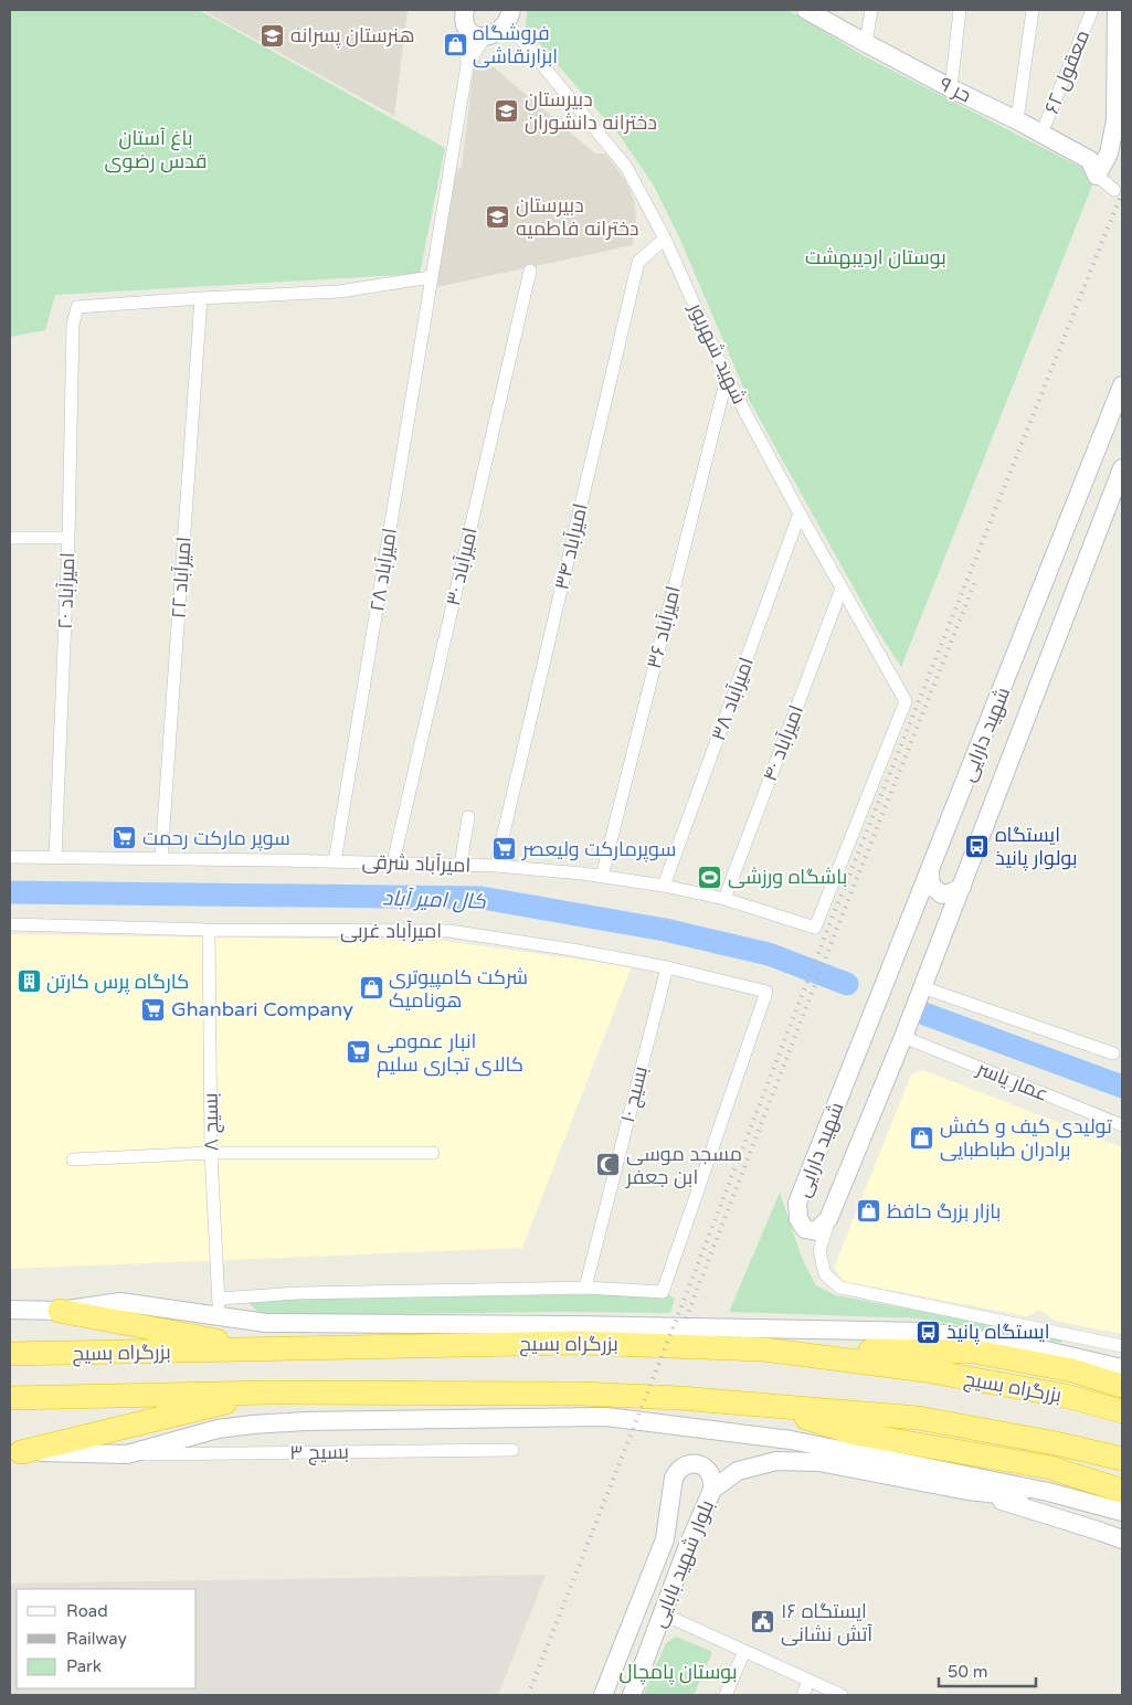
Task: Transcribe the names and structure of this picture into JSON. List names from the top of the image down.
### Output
{
  "streets": {
    "highway": ["بزرگراه بسیج"],
    "street": [
      "معقول ۶۲",
      "حر ۹",
      "شهید شهریور",
      "امیرآباد ۳۴",
      "امیرآباد ۳۰",
      "امیرآباد ۲۸",
      "امیرآباد ۲۲",
      "امیرآباد ۲۰",
      "امیرآباد ۳۶",
      "امیرآباد ۳۸",
      "شهید دارایی",
      "امیرآباد ۴۰",
      "امیرآباد شرقی",
      "امیرآباد غربی",
      "عمار یاسر",
      "بسیج ۱۰",
      "بسیج ۸",
      "بسیج ۳",
      "بلوار شهید بابایی"
    ]
  },
  "crossings": [
    ["معقول ۶۲", "حر ۹"],
    ["شهید شهریور", "امیرآباد ۳۴"],
    ["شهید شهریور", "امیرآباد ۳۶"],
    ["شهید شهریور", "امیرآباد ۳۸"],
    ["شهید شهریور", "امیرآباد ۴۰"],
    ["شهید شهریور", "امیرآباد شرقی"],
    ["امیرآباد ۳۴", "امیرآباد شرقی"],
    ["امیرآباد ۳۰", "امیرآباد شرقی"],
    ["امیرآباد ۲۸", "امیرآباد شرقی"],
    ["امیرآباد ۲۲", "امیرآباد ۲۰"],
    ["امیرآباد ۲۲", "امیرآباد شرقی"],
    ["امیرآباد ۲۰", "امیرآباد شرقی"],
    ["امیرآباد ۳۶", "امیرآباد شرقی"],
    ["امیرآباد ۳۸", "امیرآباد شرقی"],
    ["شهید دارایی", "عمار یاسر"],
    ["امیرآباد ۴۰", "امیرآباد شرقی"],
    ["امیرآباد غربی", "بسیج ۱۰"],
    ["امیرآباد غربی", "بسیج ۸"]
  ],
  "water": ["کال امیر آباد"],
  "parks": ["باغ آستان قدس رضوی", "بوستان اردیبهشت", "بوستان پامچال"],
  "places": {
    "school or university": ["هنرستان پسرانه", "دبیرستان دخترانه دانشوران", "دبیرستان دخترانه فاطمیه"],
    "shop": [
      "فروشگاه ابزارنقاشی",
      "شرکت کامپیوتری هونامیک",
      "تولیدی کیف و کفش برادران طباطبایی",
      "بازار بزرگ حافظ"
    ],
    "supermarket": [
      "سوپر مارکت رحمت",
      "سوپرمارکت ولیعصر",
      "Ghanbari Company",
      "انبار عمومی کالای تجاری سلیم"
    ],
    "bus stop": ["ایستگاه بولوار پانیذ", "ایستگاه پانیذ"],
    "sports": ["باشگاه ورزشی"],
    "building": ["کارگاه پرس کارتن"],
    "mosque": ["مسجد موسی ابن جعفر"],
    "public building": ["ایستگاه ۱۶ آتش نشانی"]
  },
  "legend": ["Road", "Railway", "Park"],
  "scale_bar": "50 m"
}
